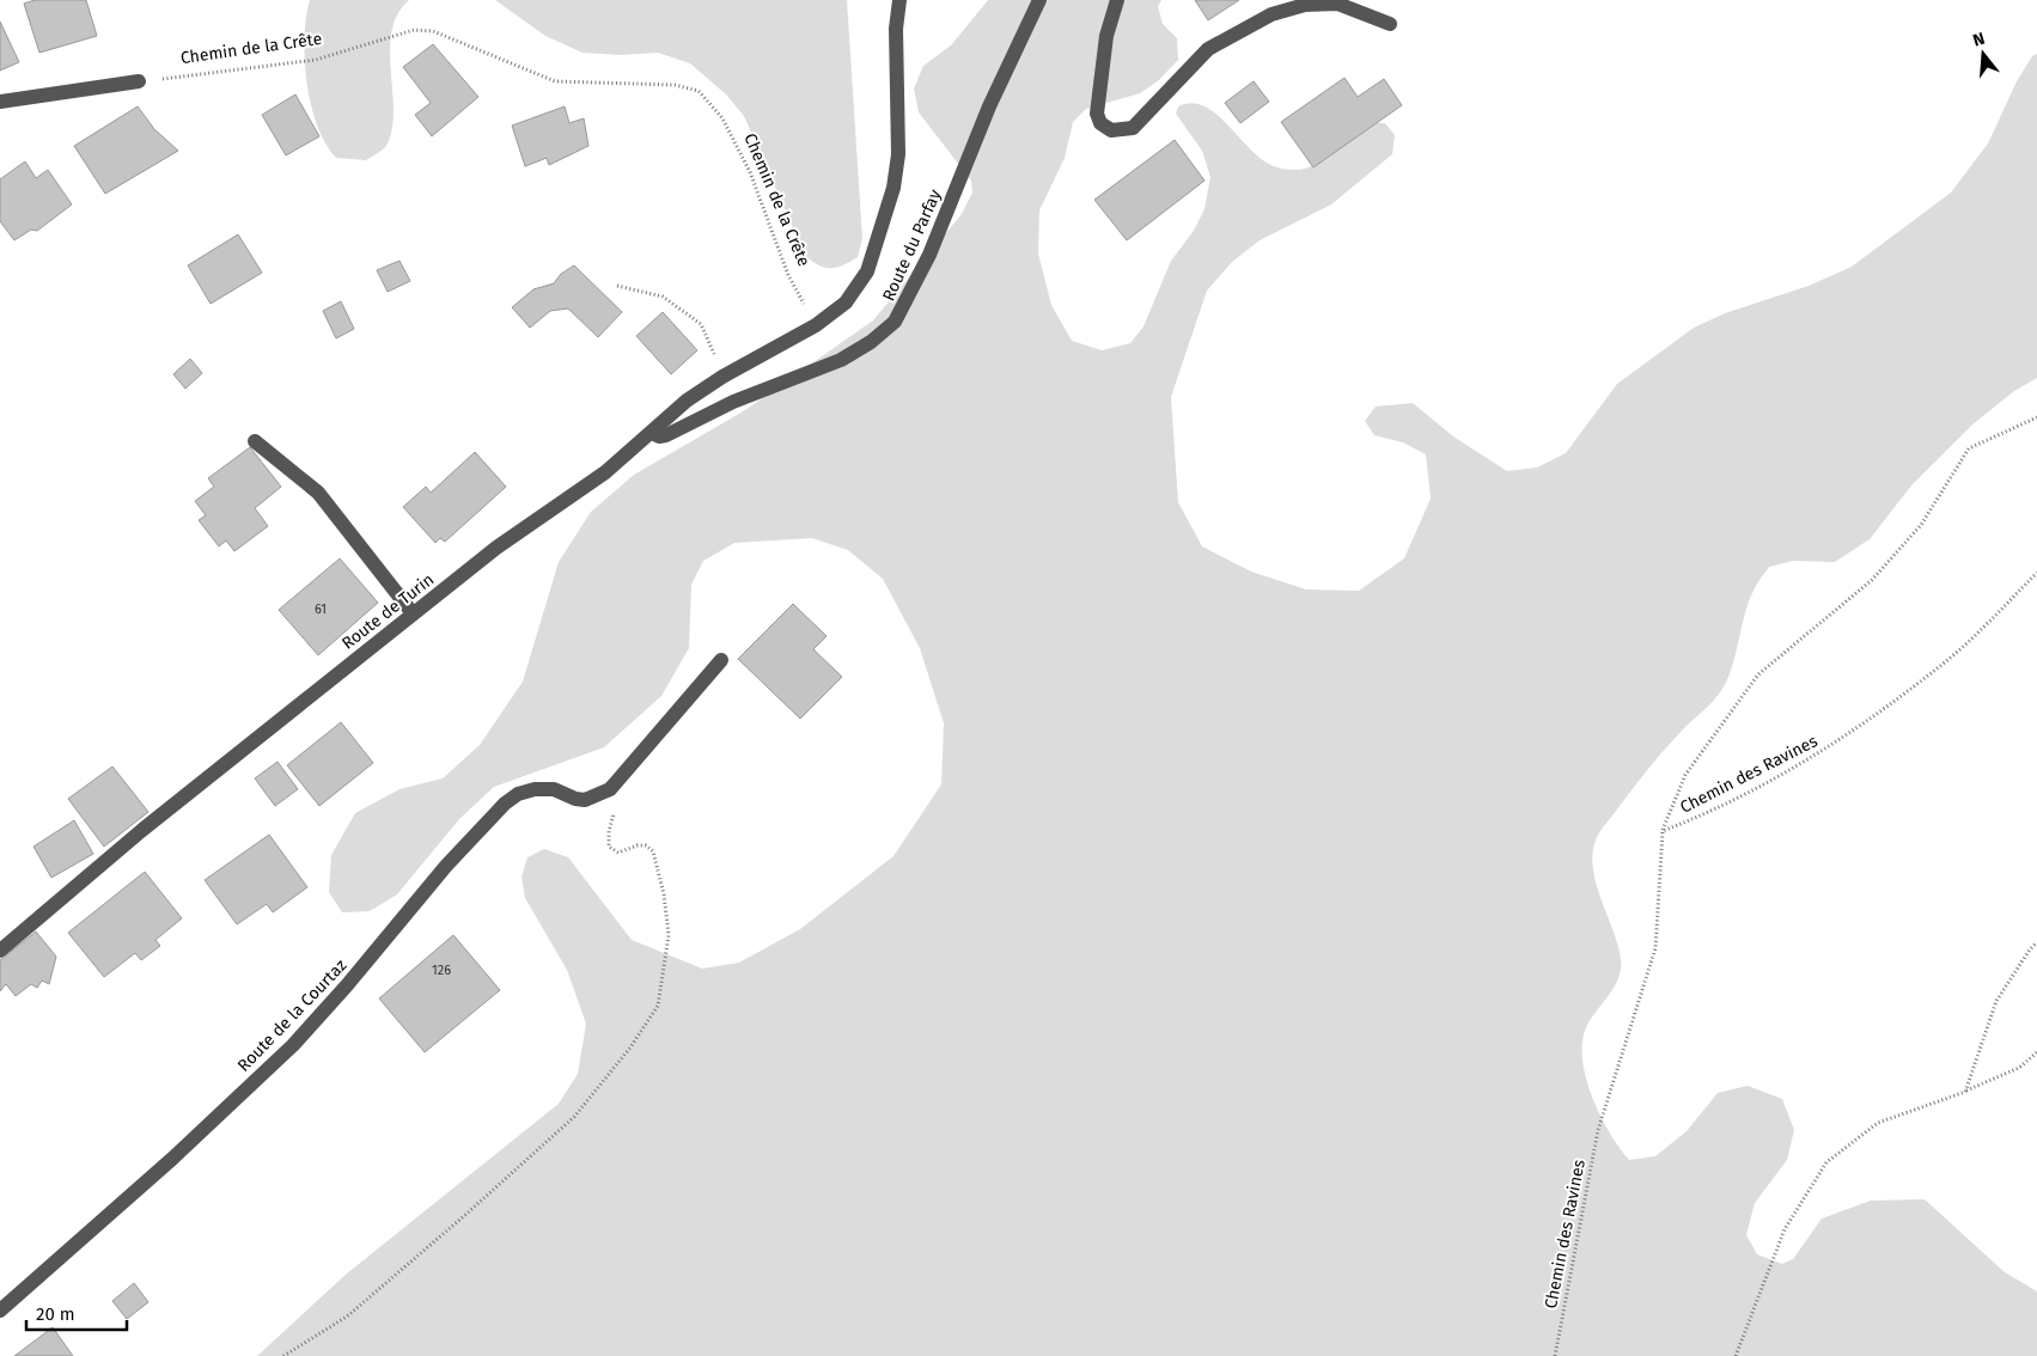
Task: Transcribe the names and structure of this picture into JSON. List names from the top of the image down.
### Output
{
  "streets": {
    "street": ["Route du Parfay", "Route de Turin", "Route de la Courtaz"],
    "path": ["Chemin de la Crête", "Chemin des Ravines"]
  },
  "crossings": [
    ["Chemin de la Crête", "Route de Turin"],
    ["Route du Parfay", "Route de Turin"]
  ],
  "house_numbers": ["61", "126"],
  "scale_bar": "20 m",
  "north": "top"
}
